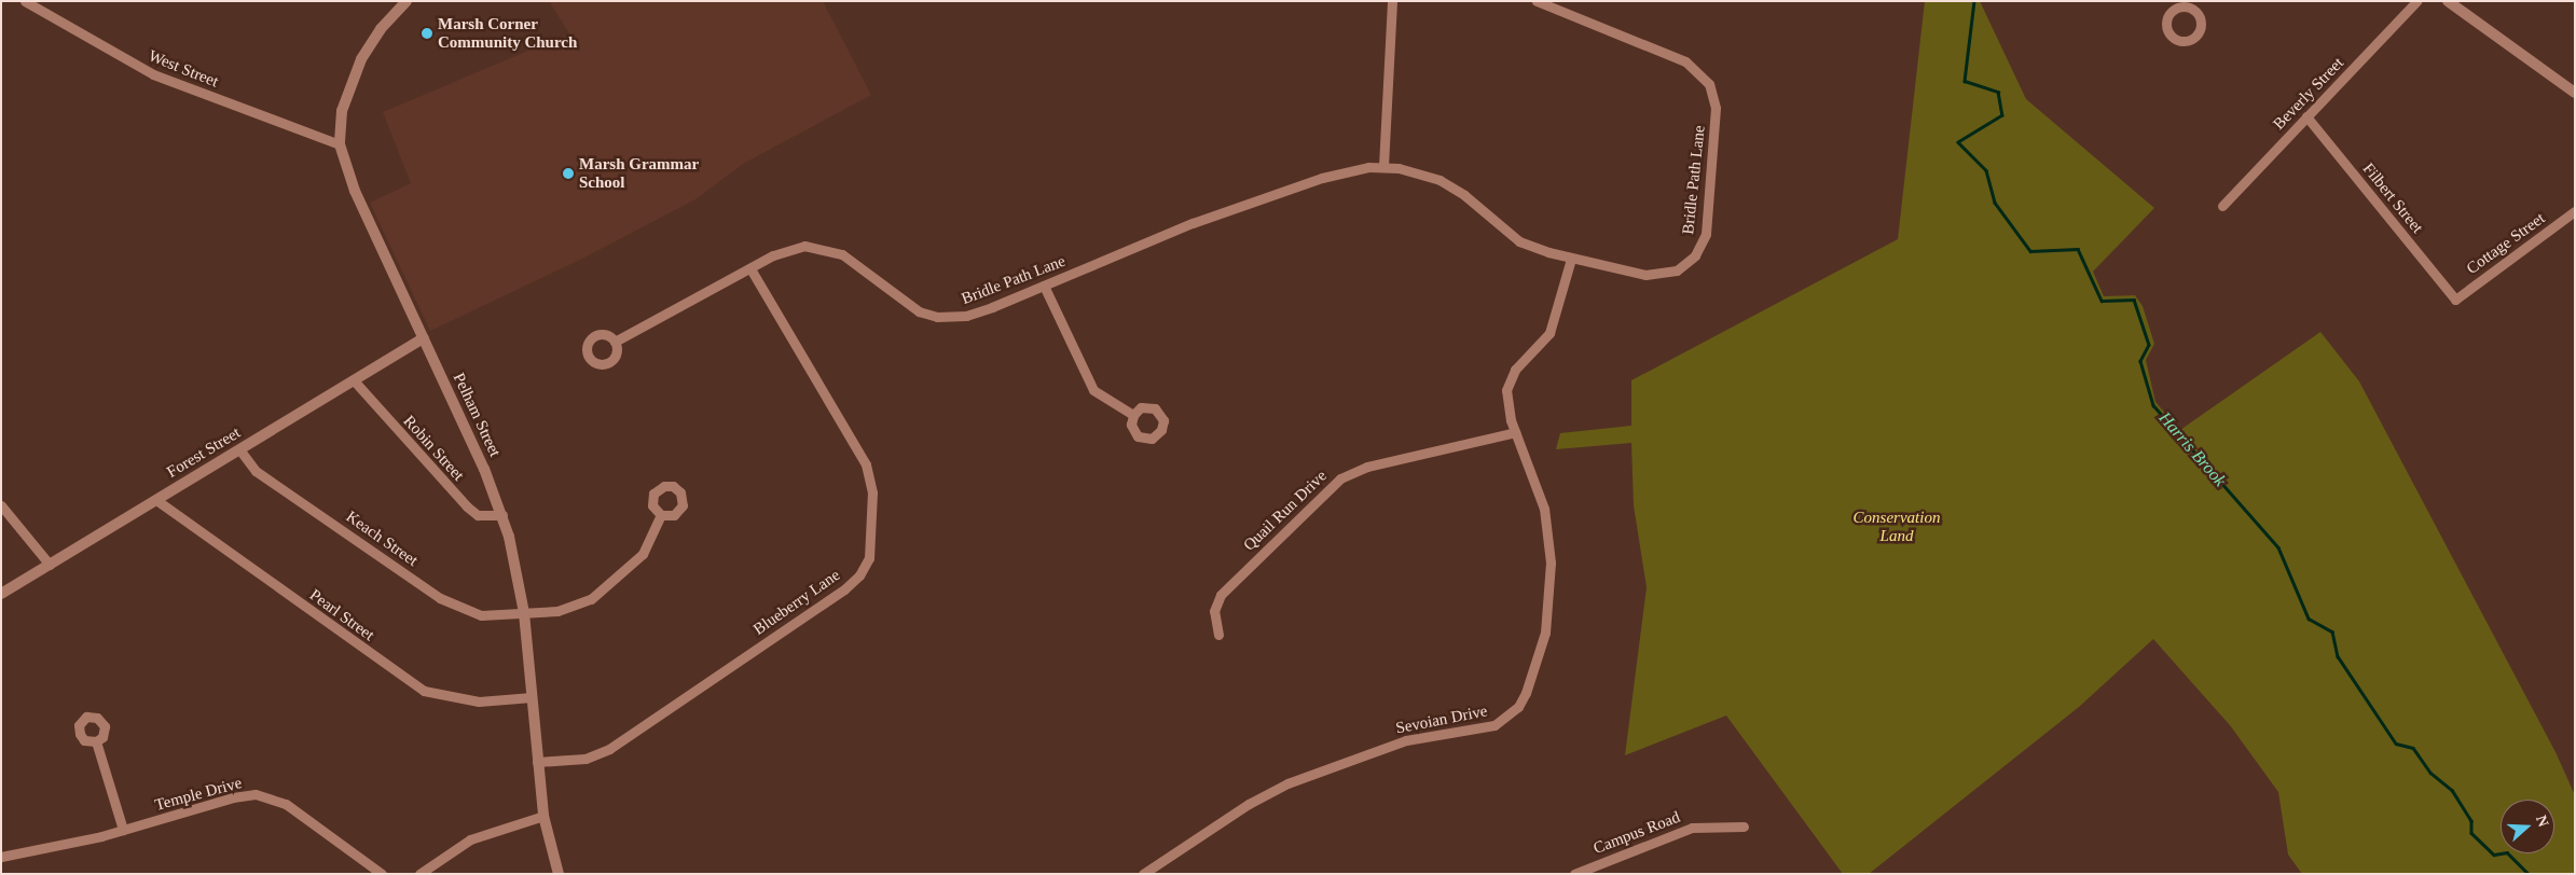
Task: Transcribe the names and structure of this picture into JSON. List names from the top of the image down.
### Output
{
  "streets": {
    "street": [
      "West Street",
      "Beverly Street",
      "Bridle Path Lane",
      "Filbert Street",
      "Cottage Street",
      "Pelham Street",
      "Robin Street",
      "Forest Street",
      "Quail Run Drive",
      "Keach Street",
      "Blueberry Lane",
      "Pearl Street",
      "Sevoian Drive",
      "Temple Drive",
      "Campus Road"
    ]
  },
  "crossings": [
    ["West Street", "Pelham Street"],
    ["Beverly Street", "Filbert Street"],
    ["Bridle Path Lane", "Blueberry Lane"],
    ["Bridle Path Lane", "Sevoian Drive"],
    ["Filbert Street", "Cottage Street"],
    ["Pelham Street", "Robin Street"],
    ["Pelham Street", "Forest Street"],
    ["Pelham Street", "Keach Street"],
    ["Pelham Street", "Blueberry Lane"],
    ["Pelham Street", "Pearl Street"],
    ["Robin Street", "Forest Street"],
    ["Forest Street", "Keach Street"],
    ["Forest Street", "Pearl Street"],
    ["Quail Run Drive", "Sevoian Drive"]
  ],
  "water": ["Harris Brook"],
  "parks": ["Conservation Land"],
  "places": ["Marsh Corner Community Church", "Marsh Grammar School"],
  "north": "right"
}
